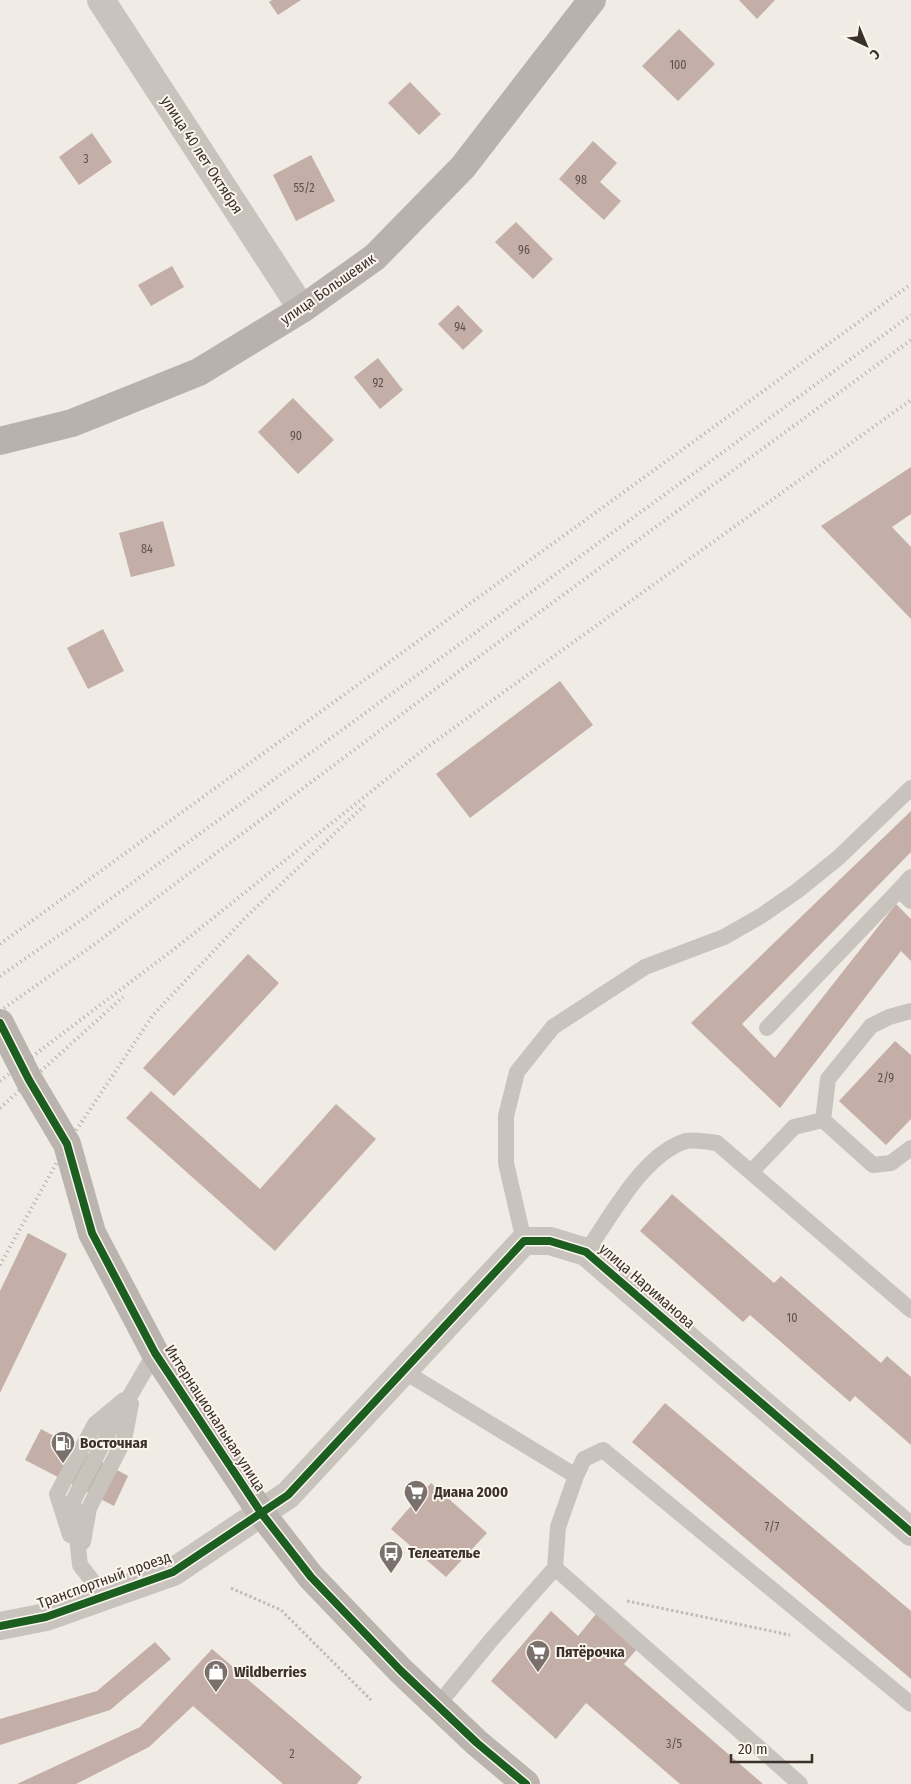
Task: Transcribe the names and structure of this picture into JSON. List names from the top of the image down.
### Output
{
  "streets": {
    "main road": ["улица Большевик"],
    "street": [
      "улица 40 лет Октября",
      "улица Нариманова",
      "Интернациональная улица",
      "Транспортный проезд"
    ]
  },
  "crossings": [
    ["улица 40 лет Октября", "улица Большевик"],
    ["Интернациональная улица", "Транспортный проезд"]
  ],
  "places": {
    "fuel station": ["Восточная"],
    "supermarket": ["Диана 2000", "Пятёрочка"],
    "bus stop": ["Телеателье"],
    "shop": ["Wildberries"]
  },
  "house_numbers": [
    "100",
    "3",
    "98",
    "55/2",
    "96",
    "94",
    "92",
    "90",
    "84",
    "2/9",
    "10",
    "7/7",
    "3/5",
    "2"
  ],
  "scale_bar": "20 m",
  "north": "bottom right"
}
